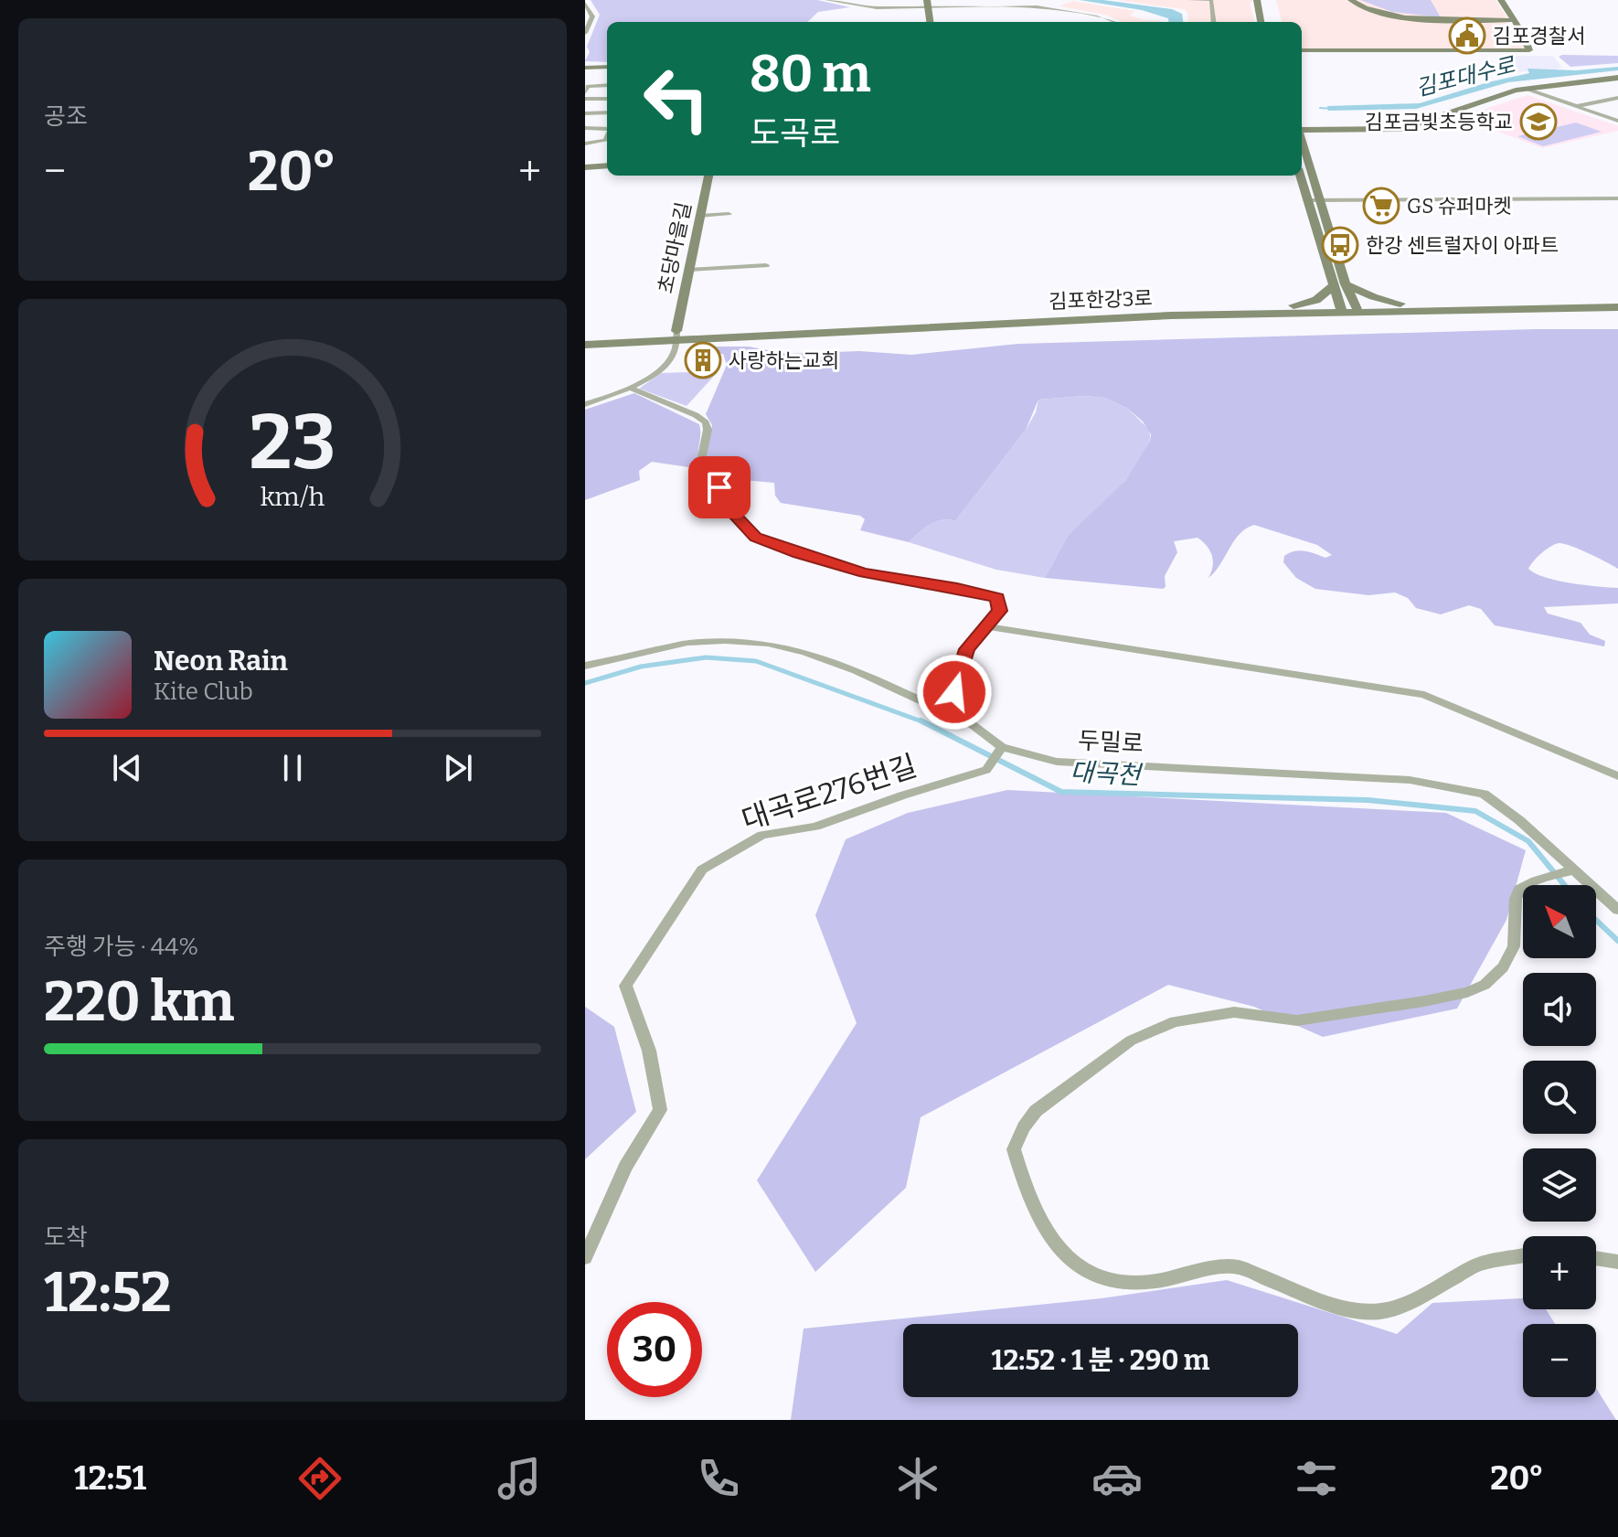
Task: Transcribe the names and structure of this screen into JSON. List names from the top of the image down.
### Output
{
  "streets": {
    "street": [
      "초당마을길",
      "김포한강3로",
      "두밀로",
      "대곡로276번길"
    ]
  },
  "crossings": [
    ["초당마을길", "김포한강3로"],
    ["두밀로", "대곡로276번길"]
  ],
  "water": ["김포대수로", "대곡천"],
  "places": {
    "public building": ["김포경찰서"],
    "school or university": ["김포금빛초등학교"],
    "supermarket": ["GS 슈퍼마켓"],
    "bus stop": ["한강 센트럴자이 아파트"],
    "building": ["사랑하는교회"]
  },
  "north": "top left",
  "page": {
    "tile": [
      "공조",
      ["주행 가능 · 44%", "220 km"],
      ["도착", "12:52"]
    ],
    "turn": ["80 m", "도곡로"],
    "heat": ["−", "20°", "+"],
    "song": ["Neon Rain", "Kite Club"],
    "map_buttons": ["+", "−"],
    "limit": "30",
    "trip": "12:52 · 1 분 · 290 m",
    "tabs": ["12:51", "20°"],
    "gauge": ["23", "km/h"]
  }
}
